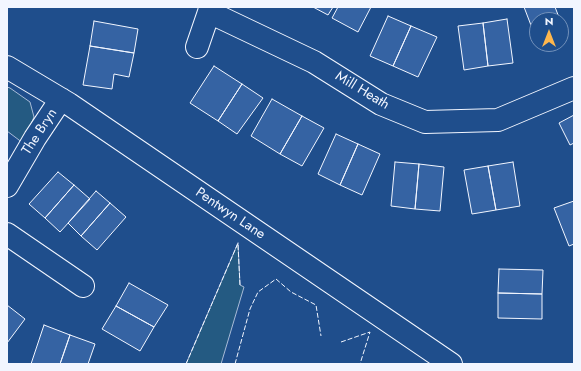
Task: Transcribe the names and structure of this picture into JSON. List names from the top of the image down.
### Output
{
  "streets": {
    "street": ["Mill Heath", "The Bryn", "Pentwyn Lane"]
  },
  "crossings": [
    ["The Bryn", "Pentwyn Lane"]
  ],
  "north": "top"
}
